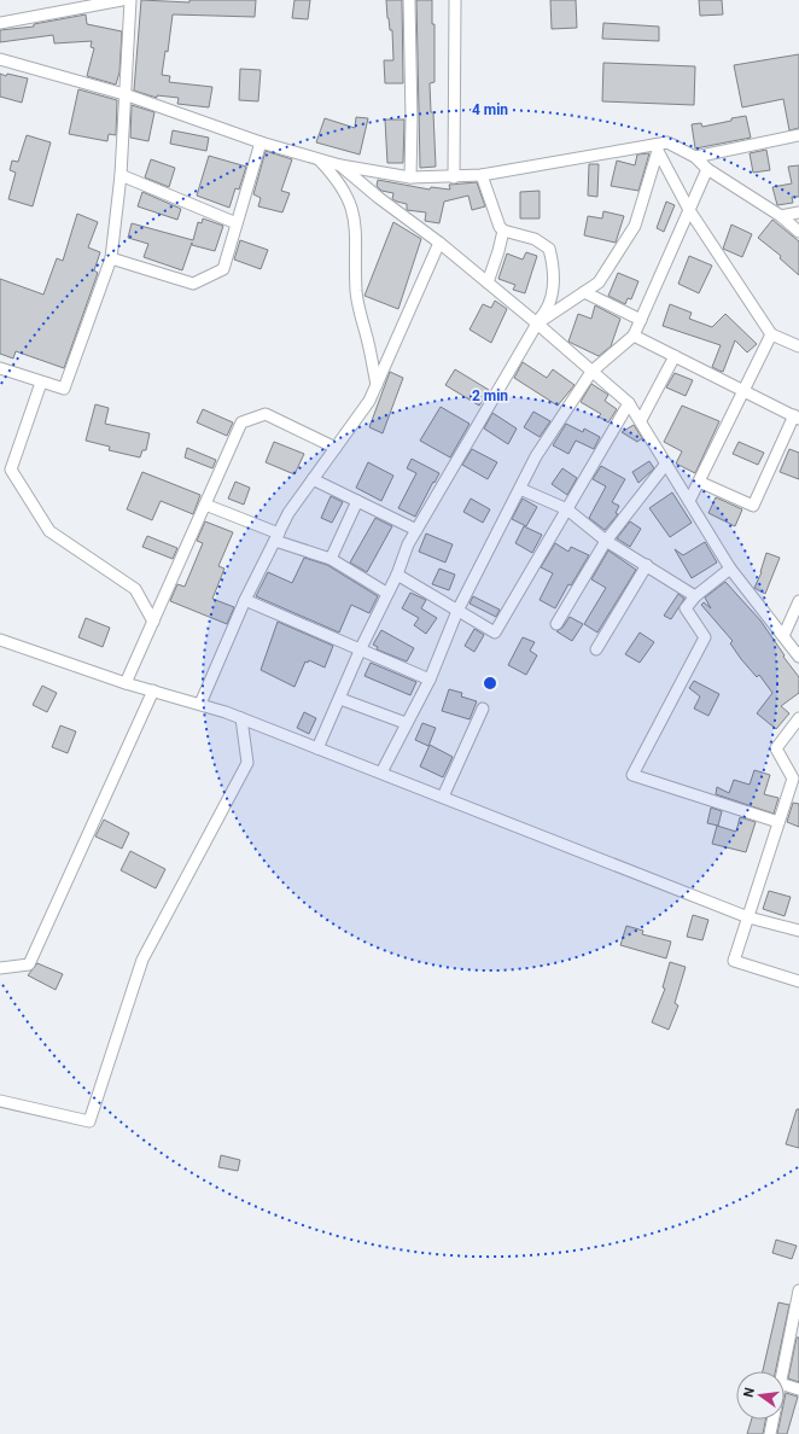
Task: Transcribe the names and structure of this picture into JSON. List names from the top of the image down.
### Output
{
  "north": "left",
  "rings": ["4 min", "2 min"]
}
